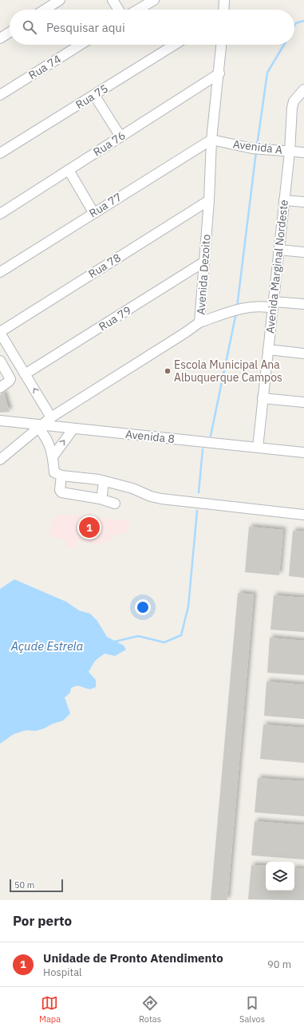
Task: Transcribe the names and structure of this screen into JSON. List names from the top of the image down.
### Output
{
  "streets": {
    "street": [
      "Rua 74",
      "Rua 75",
      "Rua 76",
      "Avenida A",
      "Rua 77",
      "Rua 78",
      "Avenida Marginal Nordeste",
      "Avenida Dezoito",
      "Rua 79",
      "Avenida 8"
    ]
  },
  "crossings": [
    ["Rua 76", "Avenida Dezoito"],
    ["Avenida A", "Rua 77"],
    ["Avenida A", "Avenida Marginal Nordeste"],
    ["Avenida A", "Avenida Dezoito"],
    ["Rua 77", "Avenida Dezoito"],
    ["Rua 78", "Avenida Dezoito"],
    ["Avenida Marginal Nordeste", "Avenida 8"],
    ["Avenida Dezoito", "Rua 79"],
    ["Avenida Dezoito", "Avenida 8"]
  ],
  "water": ["Açude Estrela"],
  "places": ["Escola Municipal Ana Albuquerque Campos"],
  "scale_bar": "50 m",
  "page": {
    "search": "Pesquisar aqui",
    "pins": "1",
    "scale": "50 m",
    "heading": "Por perto",
    "list": [
      {
        "mark": "1",
        "name": "Unidade de Pronto Atendimento",
        "note": "Hospital",
        "value": "90 m"
      }
    ],
    "nav": ["Mapa", "Rotas", "Salvos"]
  }
}
